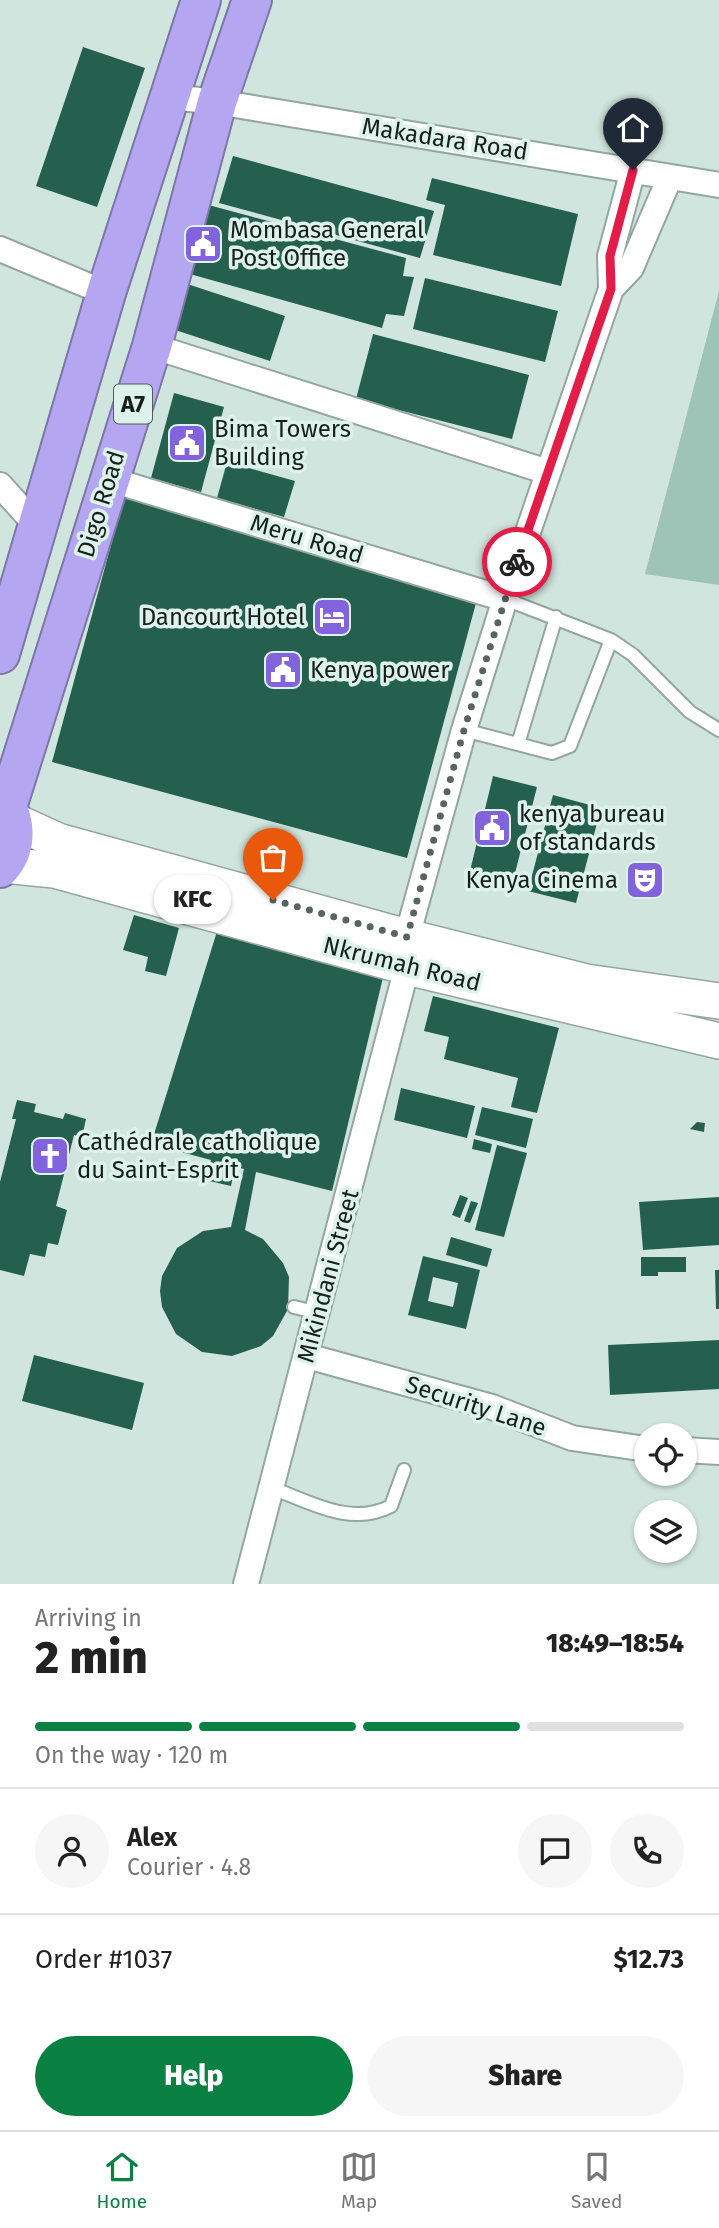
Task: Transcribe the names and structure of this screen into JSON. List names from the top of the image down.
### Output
{
  "streets": {
    "highway": ["A7", "Digo Road"],
    "street": [
      "Makadara Road",
      "Meru Road",
      "Nkrumah Road",
      "Mikindani Street",
      "Security Lane"
    ]
  },
  "crossings": [
    ["Makadara Road", "A7"],
    ["Makadara Road", "Digo Road"],
    ["Digo Road", "Meru Road"],
    ["Digo Road", "Nkrumah Road"],
    ["Meru Road", "Mikindani Street"],
    ["Nkrumah Road", "Mikindani Street"],
    ["Mikindani Street", "Security Lane"]
  ],
  "places": {
    "public building": [
      "Mombasa General Post Office",
      "Bima Towers Building",
      "Kenya power",
      "kenya bureau of standards"
    ],
    "hotel": ["Dancourt Hotel"],
    "theatre": ["Kenya Cinema"],
    "other": ["KFC"],
    "church": ["Cathédrale catholique du Saint-Esprit"]
  },
  "page": {
    "bubble": "KFC",
    "heading": ["2 min", "Arriving in", "18:49–18:54"],
    "panel": [
      "Alex",
      "Courier · 4.8",
      "Order #1037",
      "$12.73"
    ],
    "bar": "On the way · 120 m",
    "buttons": ["Help", "Share"],
    "tabs": ["Home", "Map", "Saved"]
  }
}
